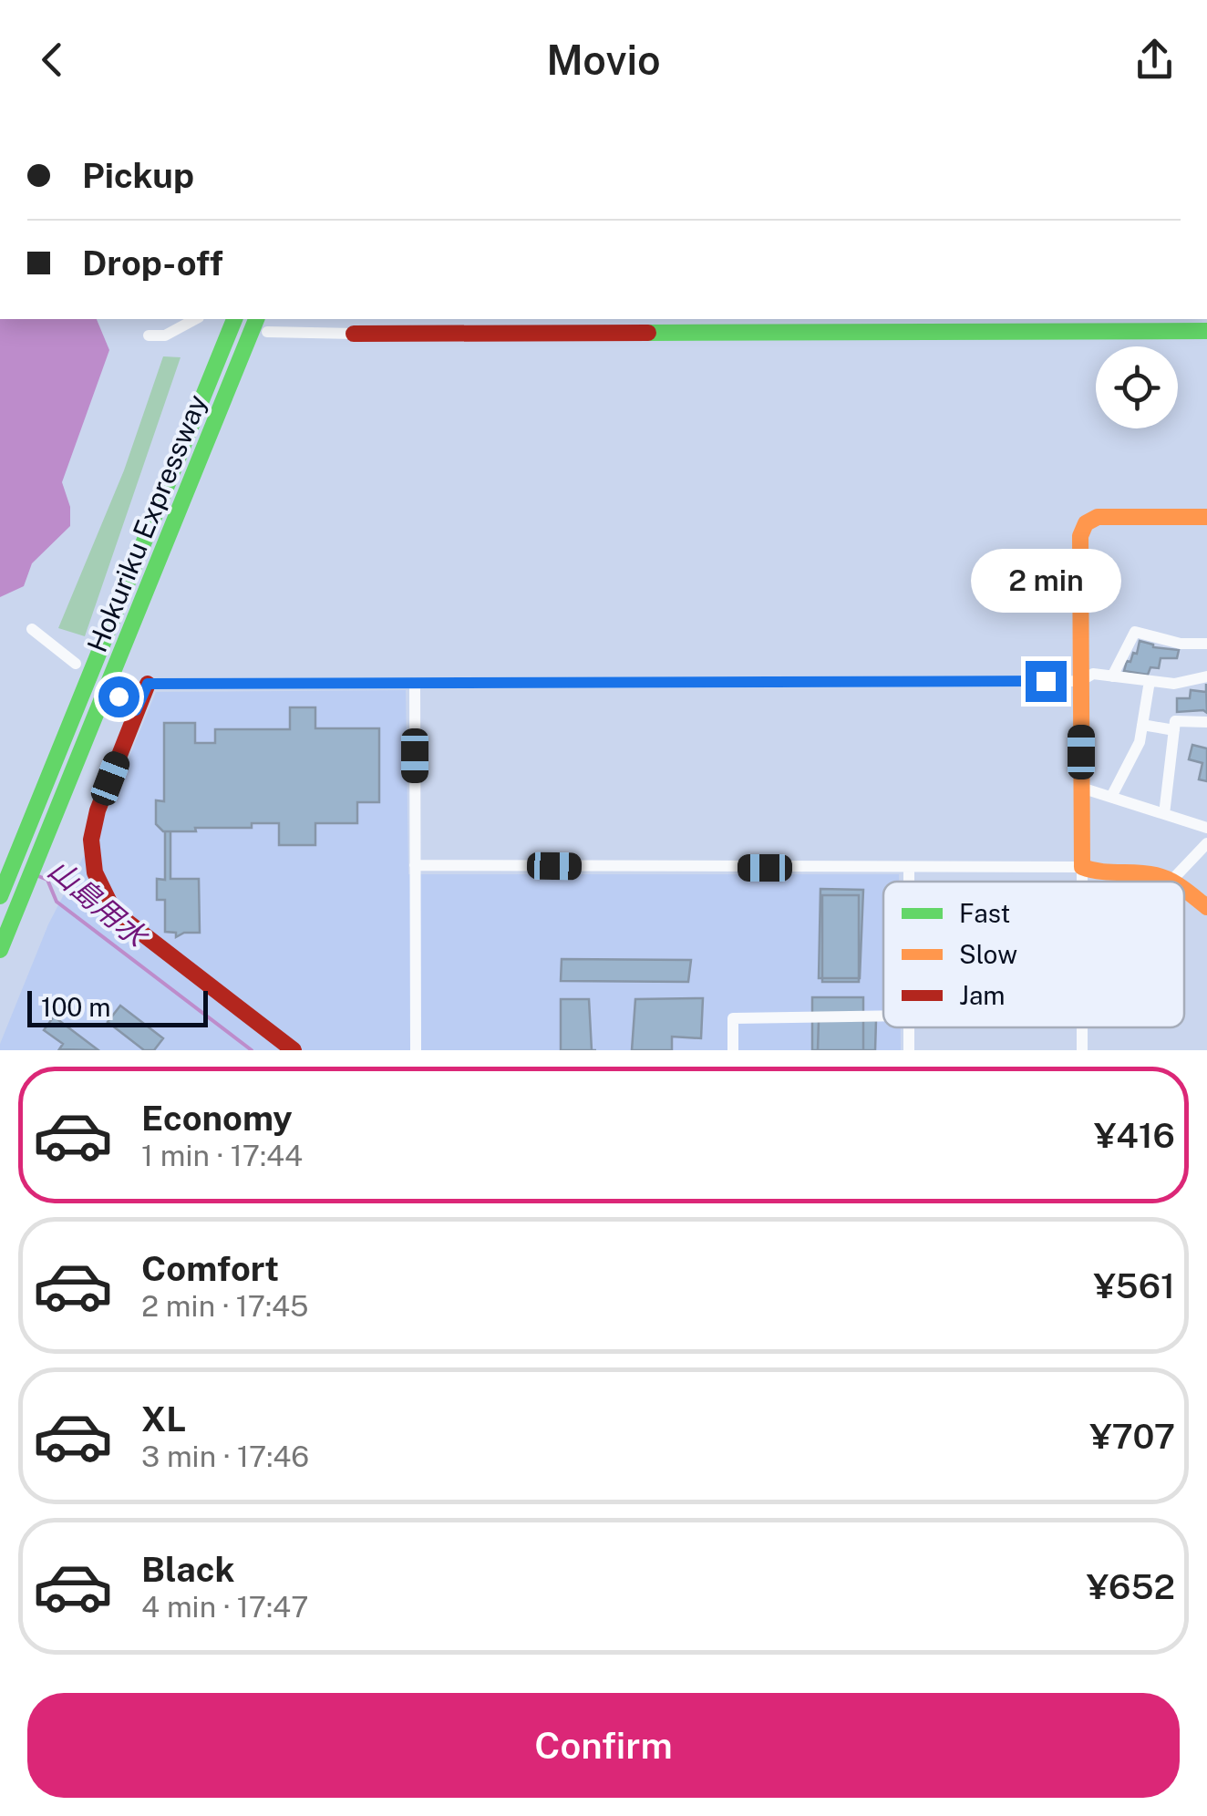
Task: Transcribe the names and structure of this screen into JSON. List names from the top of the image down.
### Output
{
  "streets": {
    "main road": ["Hokuriku Expressway"]
  },
  "water": ["山島用水"],
  "legend": ["Fast", "Slow", "Jam"],
  "scale_bar": "100 m",
  "page": {
    "header": "Movio",
    "banner": ["Pickup", "Drop-off"],
    "bubble": "2 min",
    "scale": "100 m",
    "list": [
      {
        "name": "Economy",
        "note": "1 min · 17:44",
        "value": "¥416"
      },
      {
        "name": "Comfort",
        "note": "2 min · 17:45",
        "value": "¥561"
      },
      {
        "name": "XL",
        "note": "3 min · 17:46",
        "value": "¥707"
      },
      {
        "name": "Black",
        "note": "4 min · 17:47",
        "value": "¥652"
      }
    ],
    "buttons": "Confirm"
  }
}
